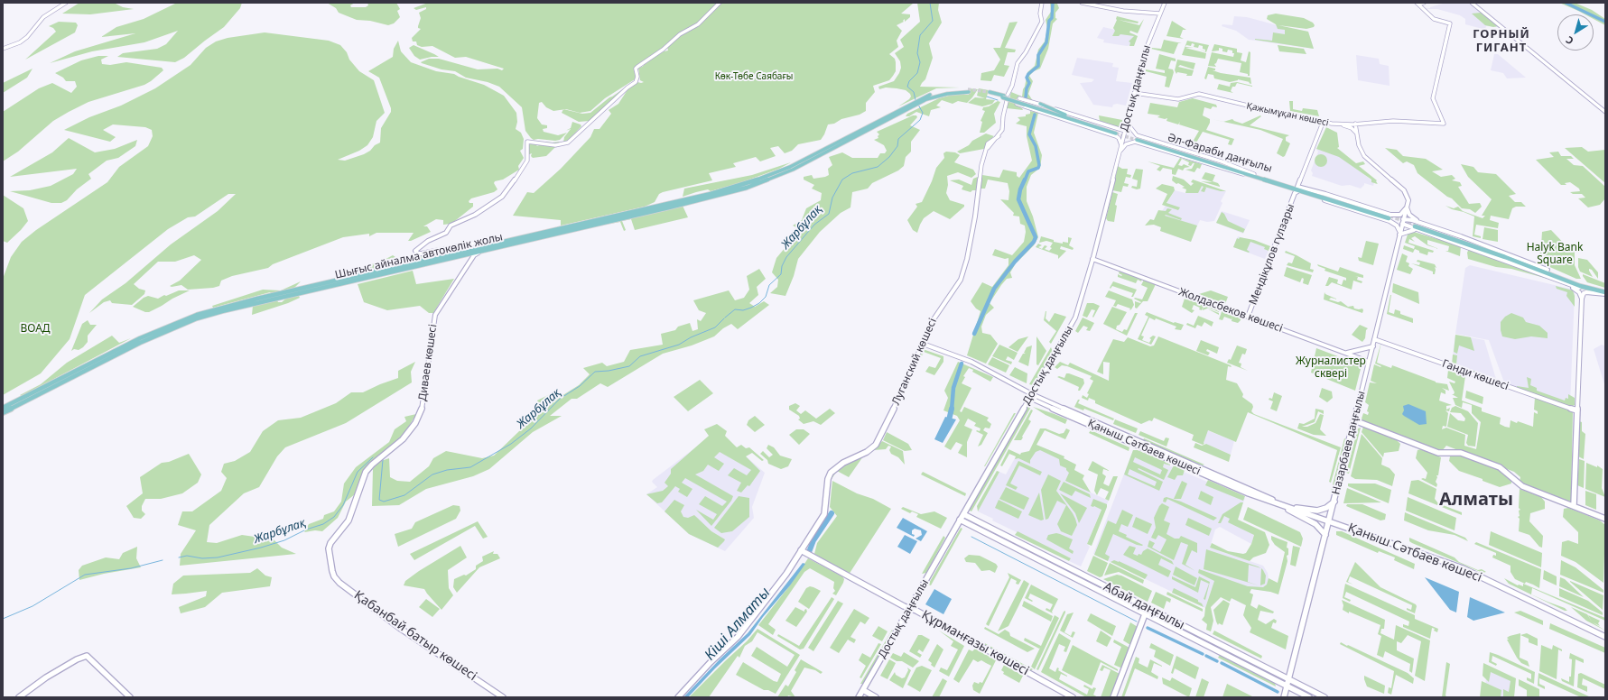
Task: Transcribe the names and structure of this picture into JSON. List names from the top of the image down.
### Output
{
  "streets": {
    "main road": ["Әл-Фараби даңғылы", "Шығыс айналма автокөлік жолы"],
    "street": [
      "Достық даңғылы",
      "Қажымұқан көшесі",
      "Мендікұлов гүлзары",
      "Жолдасбеков көшесі",
      "Луганский көшесі",
      "Диваев көшесі",
      "Ганди көшесі",
      "Назарбаев даңғылы",
      "Қаныш Сәтбаев көшесі",
      "Абай даңғылы",
      "Қабанбай батыр көшесі",
      "Құрманғазы көшесі"
    ]
  },
  "crossings": [
    ["Достық даңғылы", "Қажымұқан көшесі"],
    ["Достық даңғылы", "Жолдасбеков көшесі"],
    ["Достық даңғылы", "Қаныш Сәтбаев көшесі"],
    ["Достық даңғылы", "Абай даңғылы"],
    ["Достық даңғылы", "Құрманғазы көшесі"],
    ["Қажымұқан көшесі", "Мендікұлов гүлзары"],
    ["Қажымұқан көшесі", "Назарбаев даңғылы"],
    ["Әл-Фараби даңғылы", "Мендікұлов гүлзары"],
    ["Мендікұлов гүлзары", "Жолдасбеков көшесі"],
    ["Шығыс айналма автокөлік жолы", "Диваев көшесі"],
    ["Жолдасбеков көшесі", "Назарбаев даңғылы"],
    ["Луганский көшесі", "Қаныш Сәтбаев көшесі"],
    ["Луганский көшесі", "Құрманғазы көшесі"],
    ["Диваев көшесі", "Қабанбай батыр көшесі"],
    ["Ганди көшесі", "Назарбаев даңғылы"],
    ["Назарбаев даңғылы", "Қаныш Сәтбаев көшесі"],
    ["Назарбаев даңғылы", "Абай даңғылы"]
  ],
  "districts": ["ГОРНЫЙ ГИГАНТ", "Алматы"],
  "water": ["Жарбұлақ", "Кіші Алматы"],
  "parks": [
    "Көк-Төбе Саябағы",
    "Halyk Bank Square",
    "ВОАД",
    "Журналиcтер сквері"
  ],
  "north": "bottom left"
}
